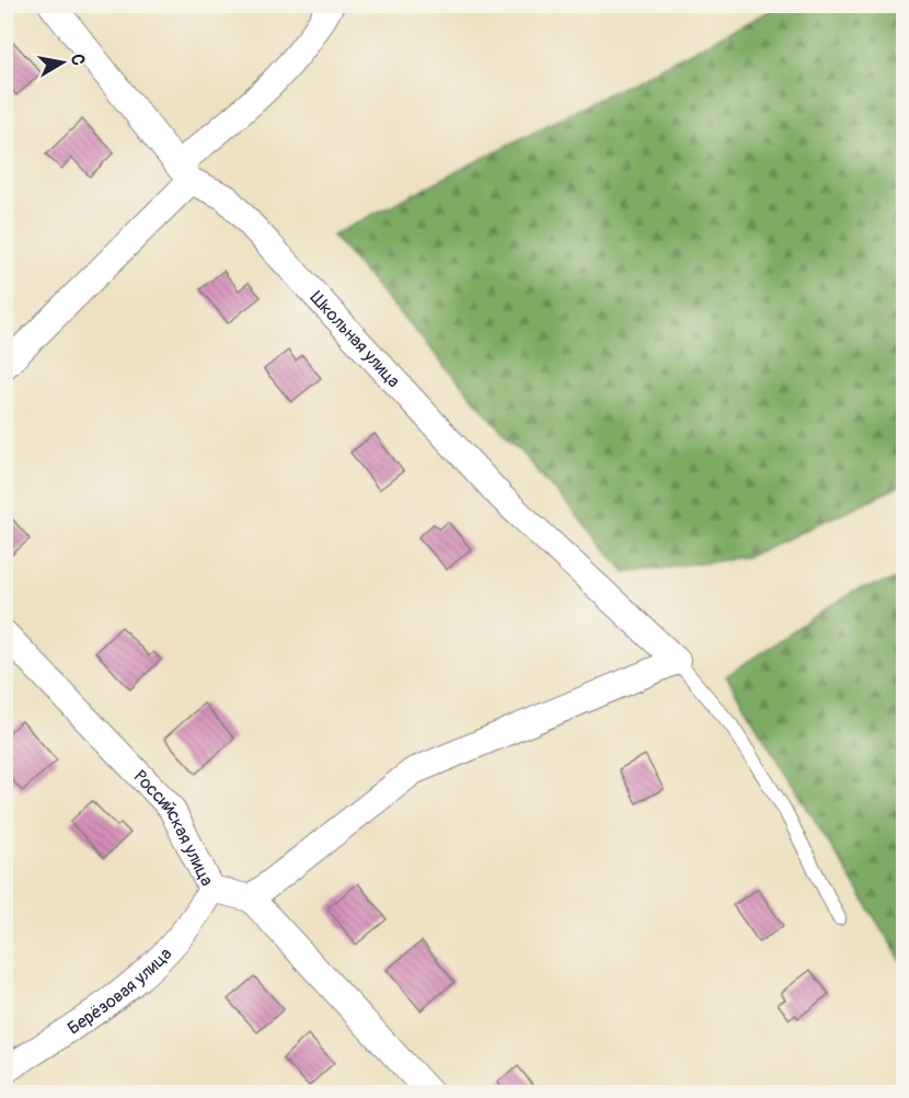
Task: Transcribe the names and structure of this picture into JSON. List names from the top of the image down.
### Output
{
  "streets": {
    "street": ["Школьная улица", "Российская улица", "Берёзовая улица"]
  },
  "crossings": [
    ["Российская улица", "Берёзовая улица"]
  ],
  "north": "right"
}
